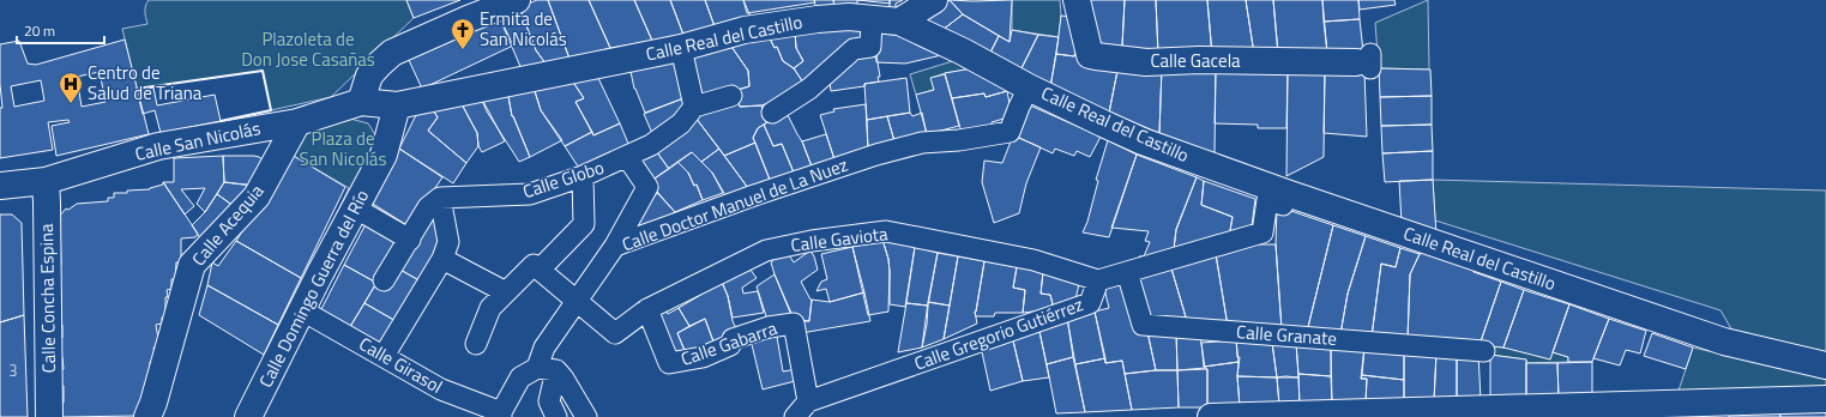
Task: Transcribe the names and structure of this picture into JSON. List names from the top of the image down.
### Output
{
  "streets": {
    "street": [
      "Calle Real del Castillo",
      "Calle Gacela",
      "Calle San Nicolás",
      "Calle Globo",
      "Calle Doctor Manuel de La Nuez",
      "Calle Acequia",
      "Calle Gaviota",
      "Calle Domingo Guerra del Río",
      "Calle Concha Espina",
      "Calle Gregorio Gutiérrez",
      "Calle Granate",
      "Calle Gabarra",
      "Calle Girasol"
    ]
  },
  "crossings": [
    ["Calle Real del Castillo", "Calle San Nicolás"],
    ["Calle Real del Castillo", "Calle Doctor Manuel de La Nuez"],
    ["Calle Real del Castillo", "Calle Domingo Guerra del Río"],
    ["Calle Real del Castillo", "Calle Gregorio Gutiérrez"],
    ["Calle San Nicolás", "Calle Acequia"],
    ["Calle San Nicolás", "Calle Domingo Guerra del Río"],
    ["Calle San Nicolás", "Calle Concha Espina"],
    ["Calle Gaviota", "Calle Gregorio Gutiérrez"],
    ["Calle Gaviota", "Calle Gabarra"],
    ["Calle Domingo Guerra del Río", "Calle Girasol"],
    ["Calle Gregorio Gutiérrez", "Calle Granate"],
    ["Calle Gregorio Gutiérrez", "Calle Gabarra"]
  ],
  "parks": ["Plazoleta de Don Jose Casañas", "Plaza de San Nicolás"],
  "places": {
    "church": ["Ermita de San Nicolás"],
    "hospital": ["Centro de Salud de Triana"]
  },
  "house_numbers": ["3"],
  "scale_bar": "20 m"
}
